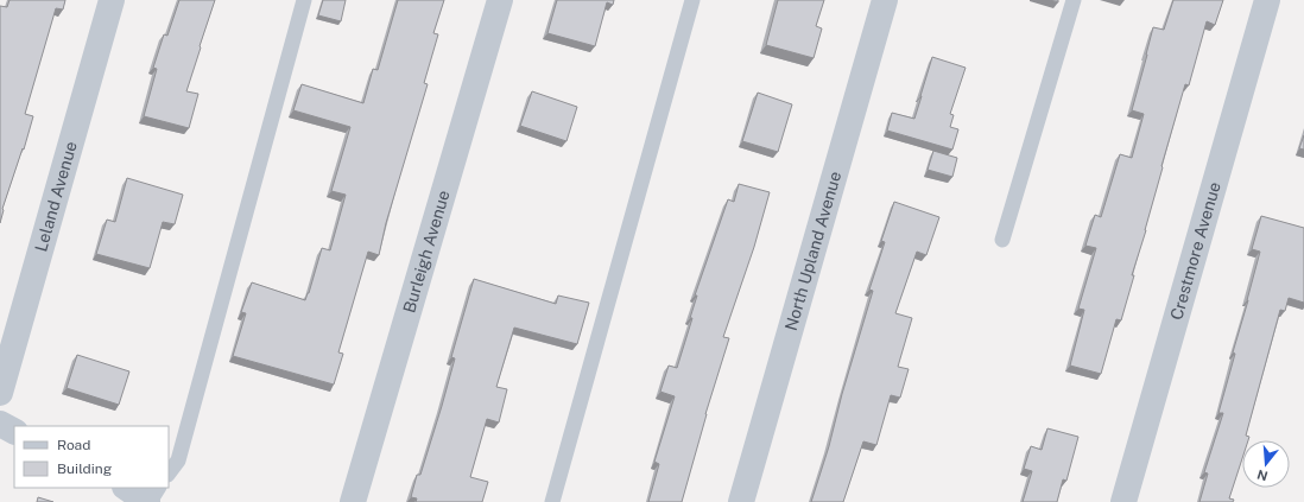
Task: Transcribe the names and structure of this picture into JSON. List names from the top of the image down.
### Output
{
  "streets": {
    "street": [
      "Leland Avenue",
      "Burleigh Avenue",
      "North Upland Avenue",
      "Crestmore Avenue"
    ]
  },
  "legend": ["Road", "Building"],
  "north": "bottom"
}
